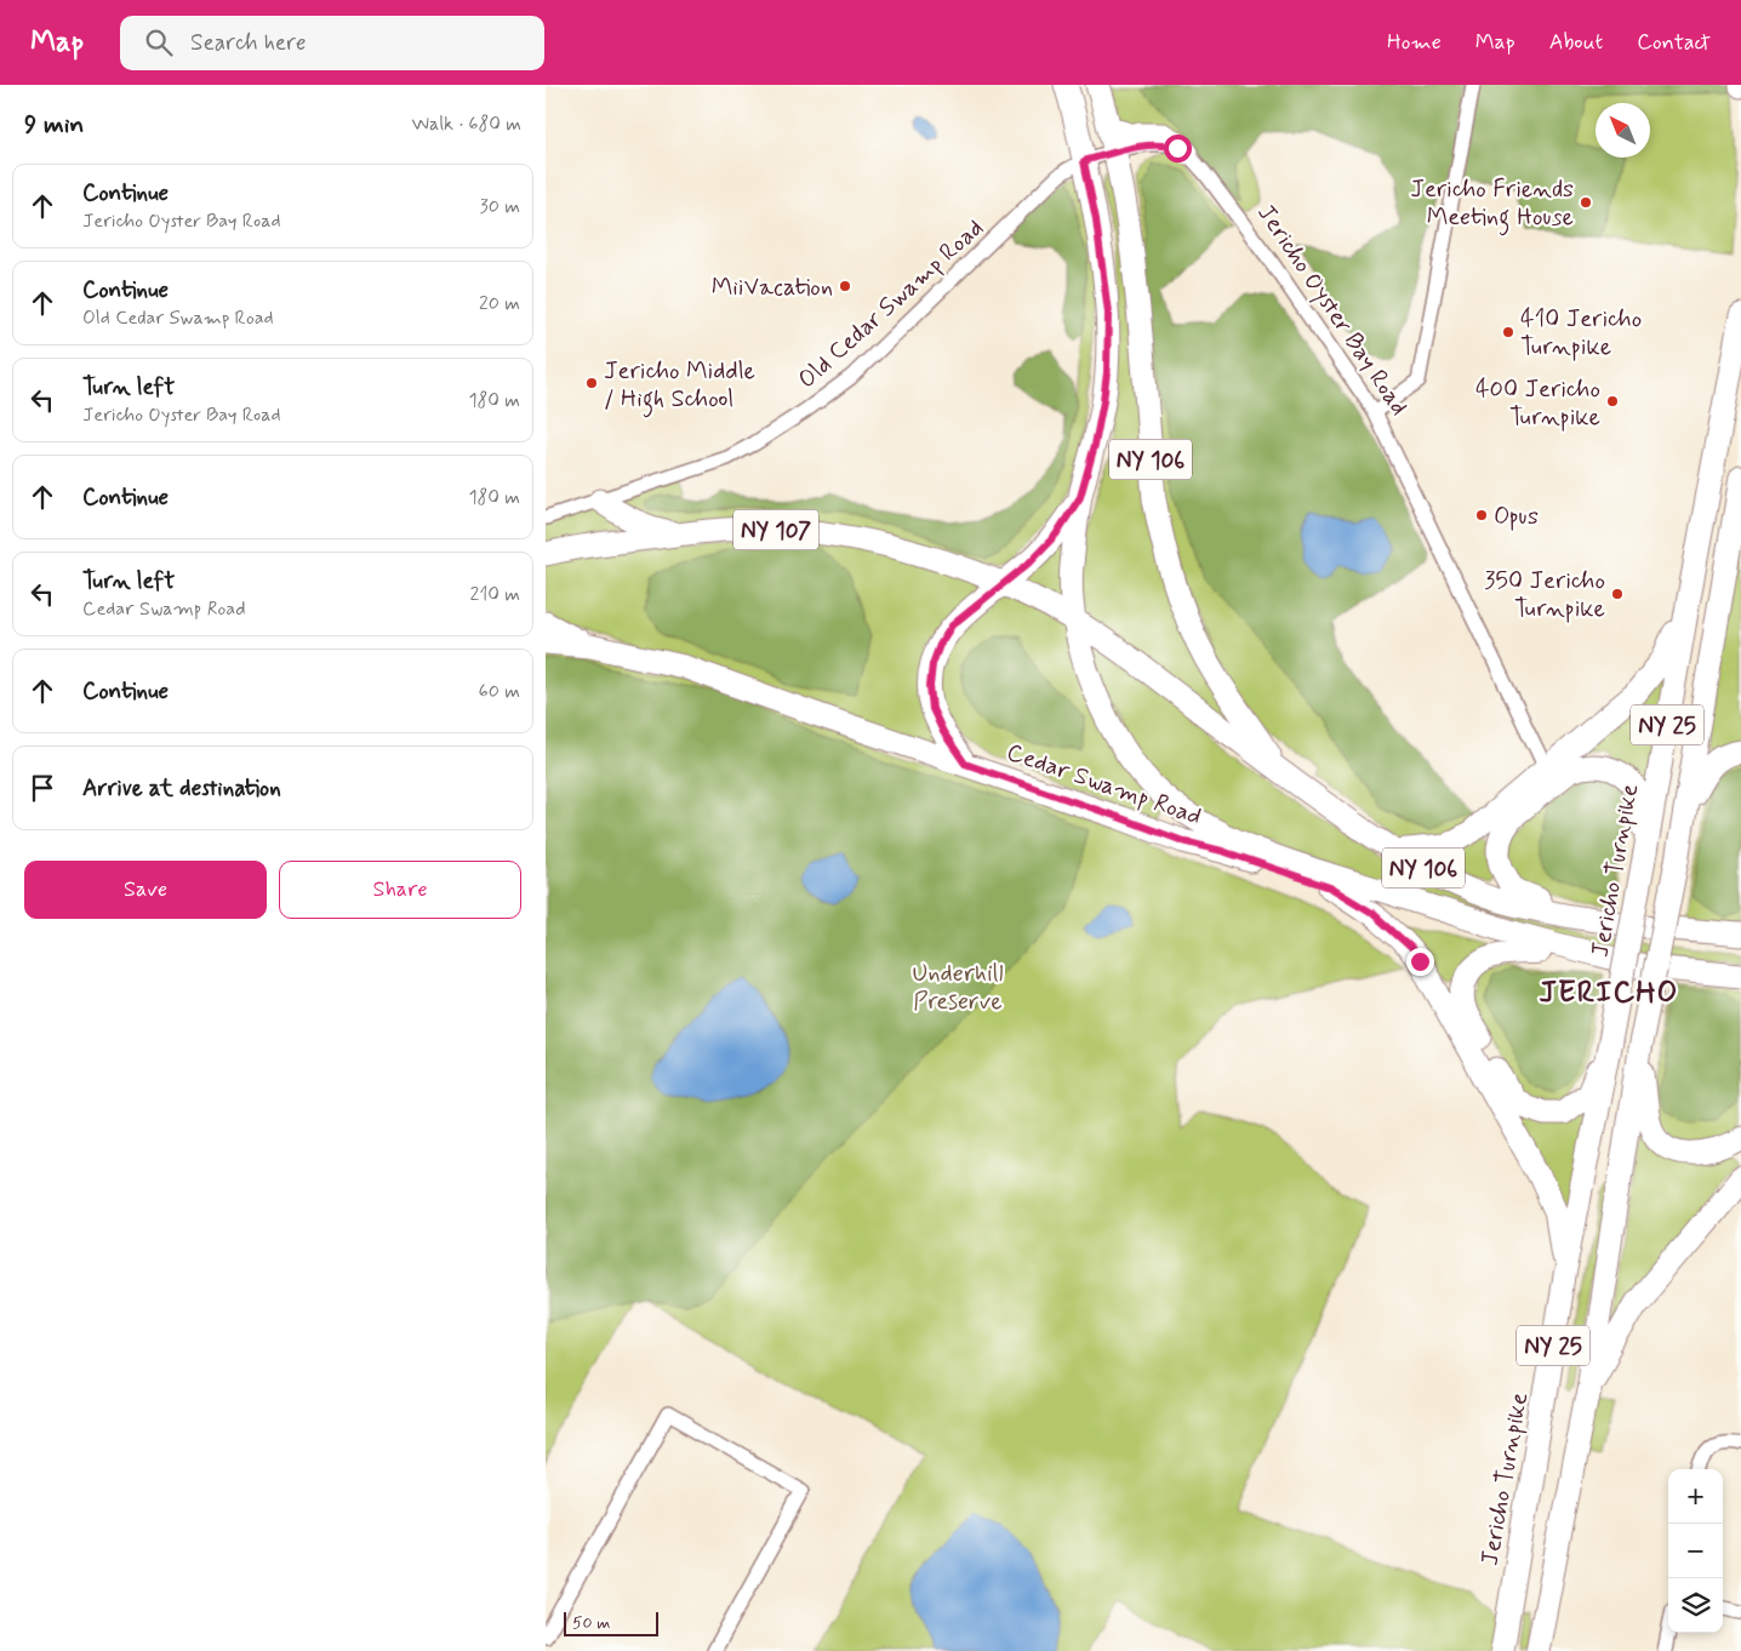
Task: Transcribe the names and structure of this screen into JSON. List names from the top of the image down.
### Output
{
  "streets": {
    "main road": [
      "NY 106",
      "NY 107",
      "NY 25",
      "Cedar Swamp Road",
      "Jericho Turnpike"
    ],
    "street": ["Old Cedar Swamp Road", "Jericho Oyster Bay Road"]
  },
  "crossings": [
    ["Old Cedar Swamp Road", "NY 106"],
    ["NY 106", "NY 107"],
    ["NY 106", "Cedar Swamp Road"]
  ],
  "districts": ["JERICHO"],
  "parks": ["Underhill Preserve"],
  "places": [
    "Jericho Friends Meeting House",
    "MiiVacation",
    "410 Jericho Turnpike",
    "Jericho Middle / High School",
    "400 Jericho Turnpike",
    "Opus",
    "350 Jericho Turnpike"
  ],
  "scale_bar": "50 m",
  "north": "top left",
  "page": {
    "header": "Map",
    "search": "Search here",
    "nav": [
      "Home",
      "Map",
      "About",
      "Contact"
    ],
    "heading": ["9 min", "Walk · 680 m"],
    "list": [
      ["Continue", "Jericho Oyster Bay Road", "30 m"],
      ["Continue", "Old Cedar Swamp Road", "20 m"],
      ["Turn left", "Jericho Oyster Bay Road", "180 m"],
      ["Continue", "180 m"],
      ["Turn left", "Cedar Swamp Road", "210 m"],
      ["Continue", "60 m"],
      "Arrive at destination"
    ],
    "buttons": ["Save", "Share"],
    "map_buttons": ["+", "−"],
    "scale": "50 m"
  }
}
